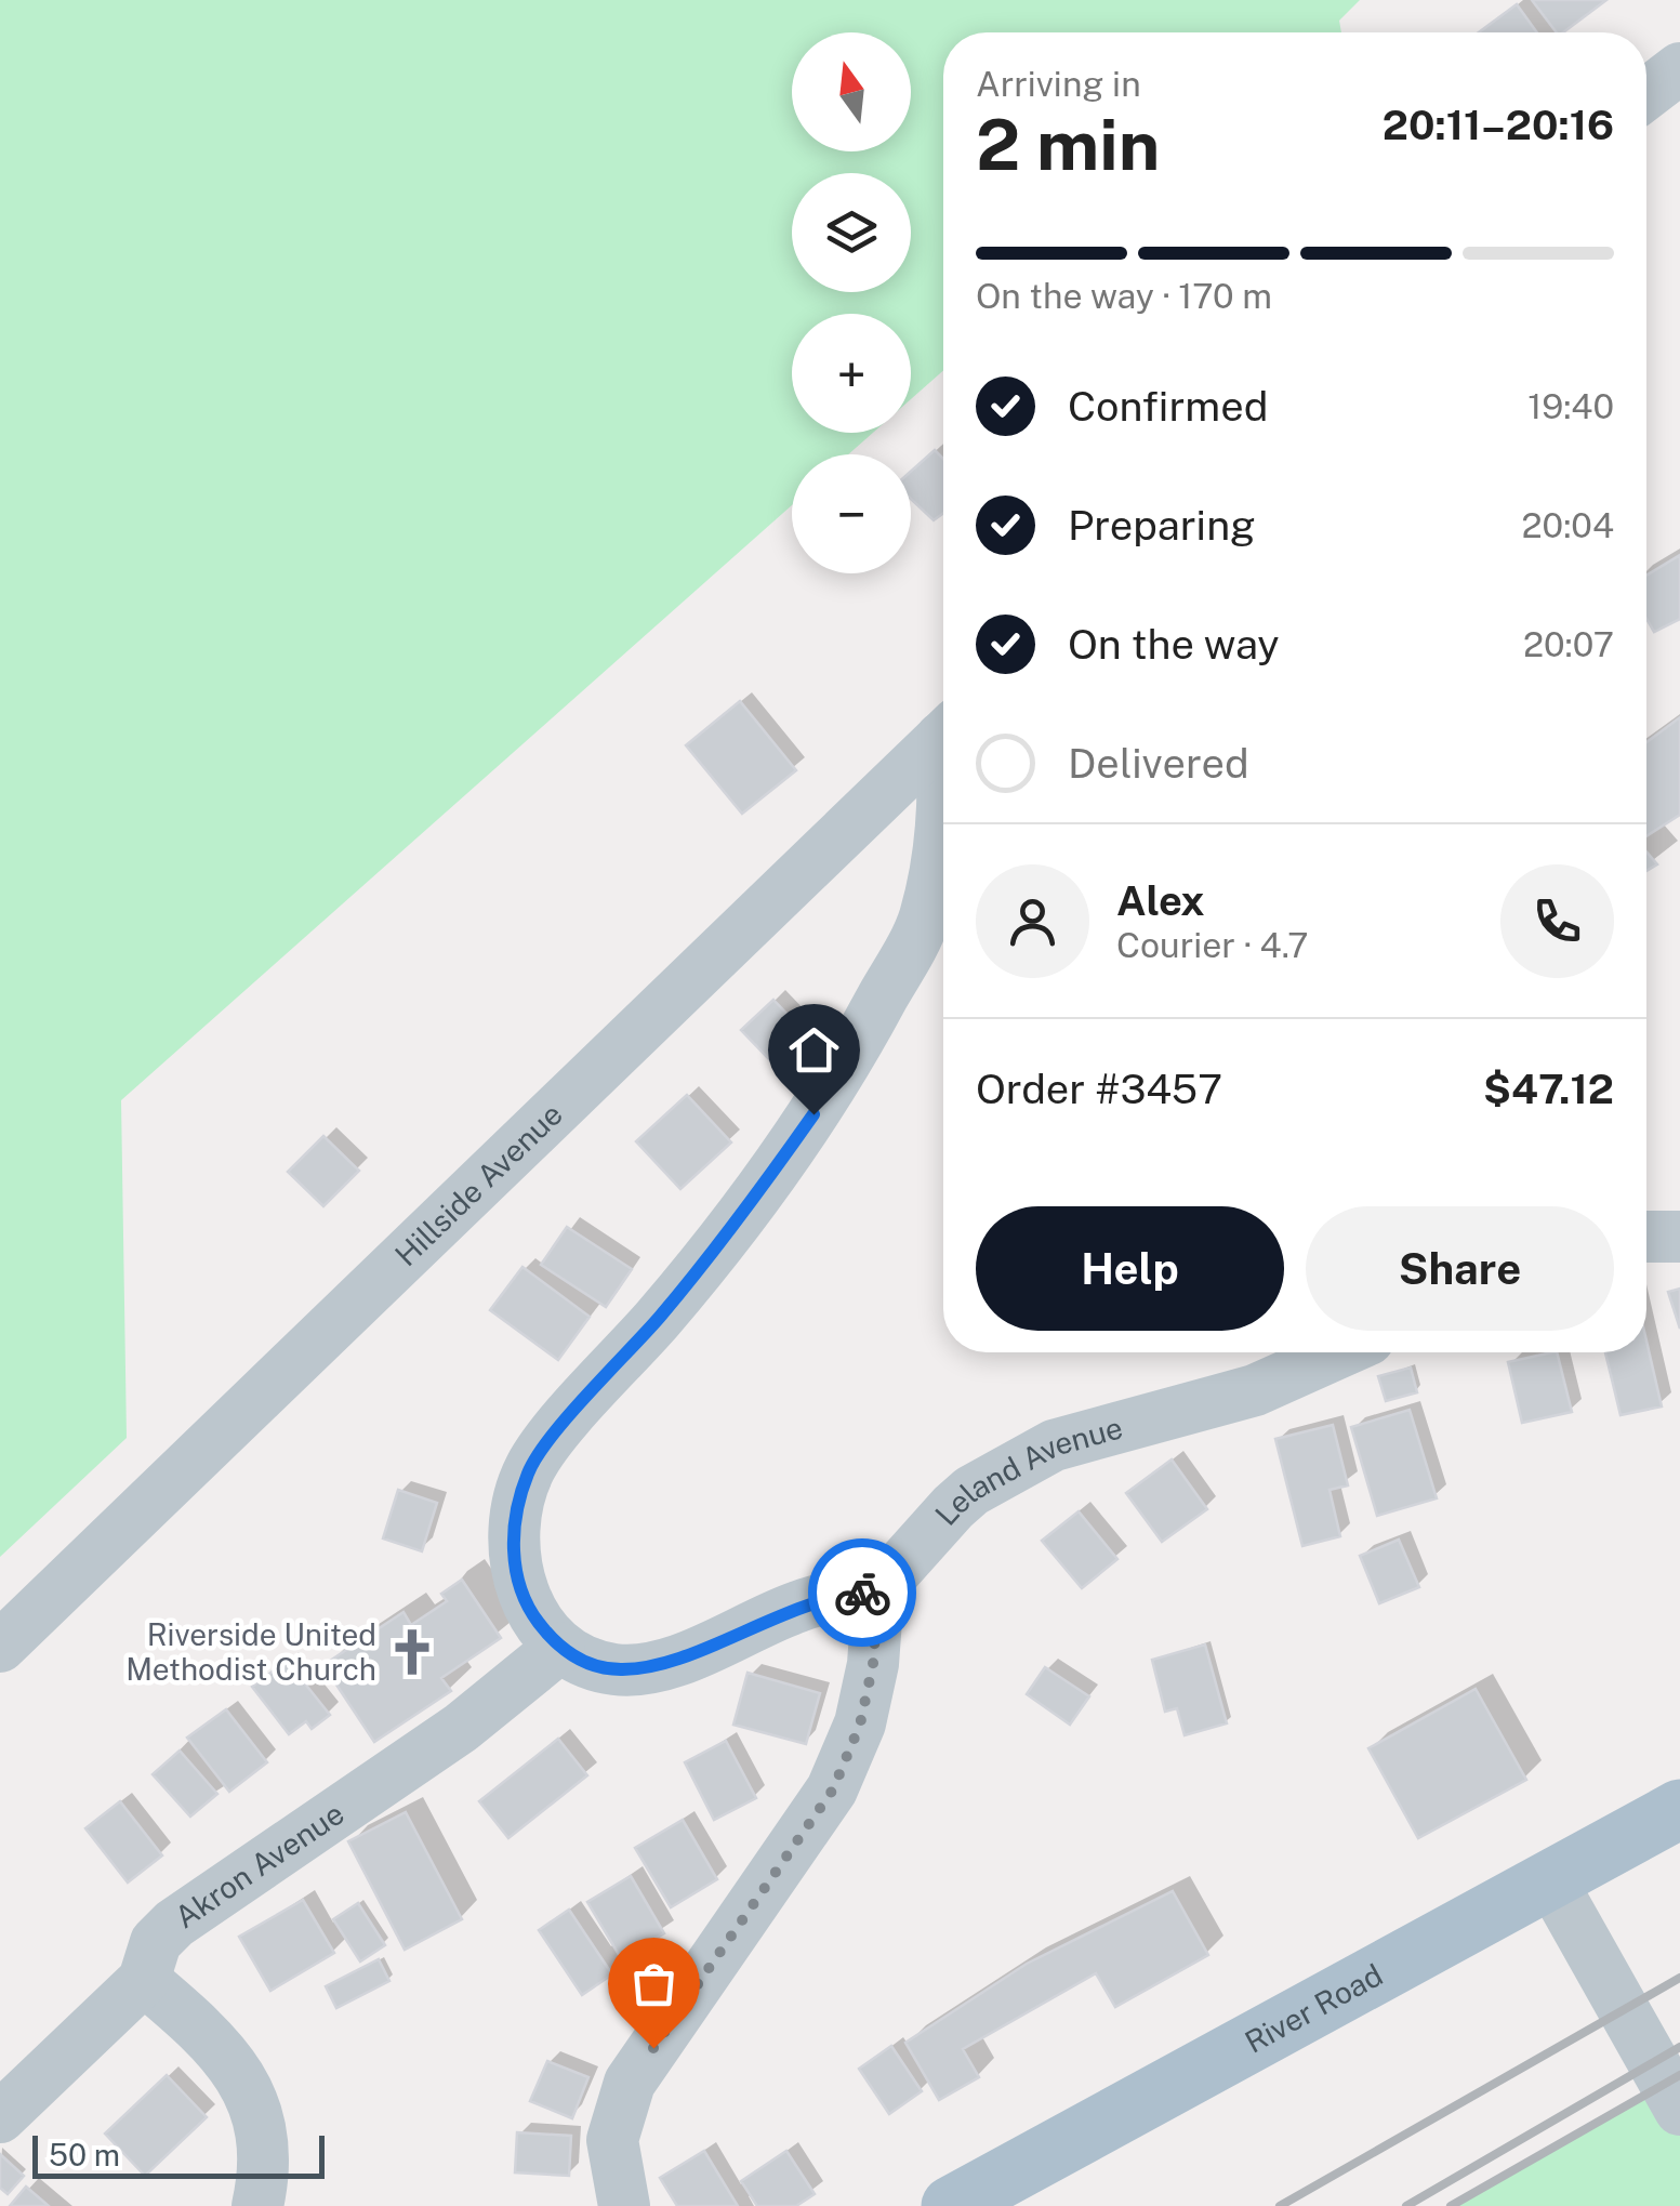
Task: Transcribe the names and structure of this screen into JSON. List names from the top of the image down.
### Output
{
  "streets": {
    "main road": ["River Road"],
    "street": ["Hillside Avenue", "Leland Avenue", "Akron Avenue"]
  },
  "places": {
    "church": ["Riverside United Methodist Church"]
  },
  "scale_bar": "50 m",
  "north": "top",
  "page": {
    "map_buttons": ["+", "−"],
    "heading": ["2 min", "Arriving in", "20:11–20:16"],
    "panel": [
      "Alex",
      "Courier · 4.7",
      "Order #3457",
      "$47.12"
    ],
    "bar": "On the way · 170 m",
    "list": [
      ["Confirmed", "19:40"],
      ["Preparing", "20:04"],
      ["On the way", "20:07"],
      "Delivered"
    ],
    "buttons": ["Help", "Share"],
    "scale": "50 m"
  }
}
